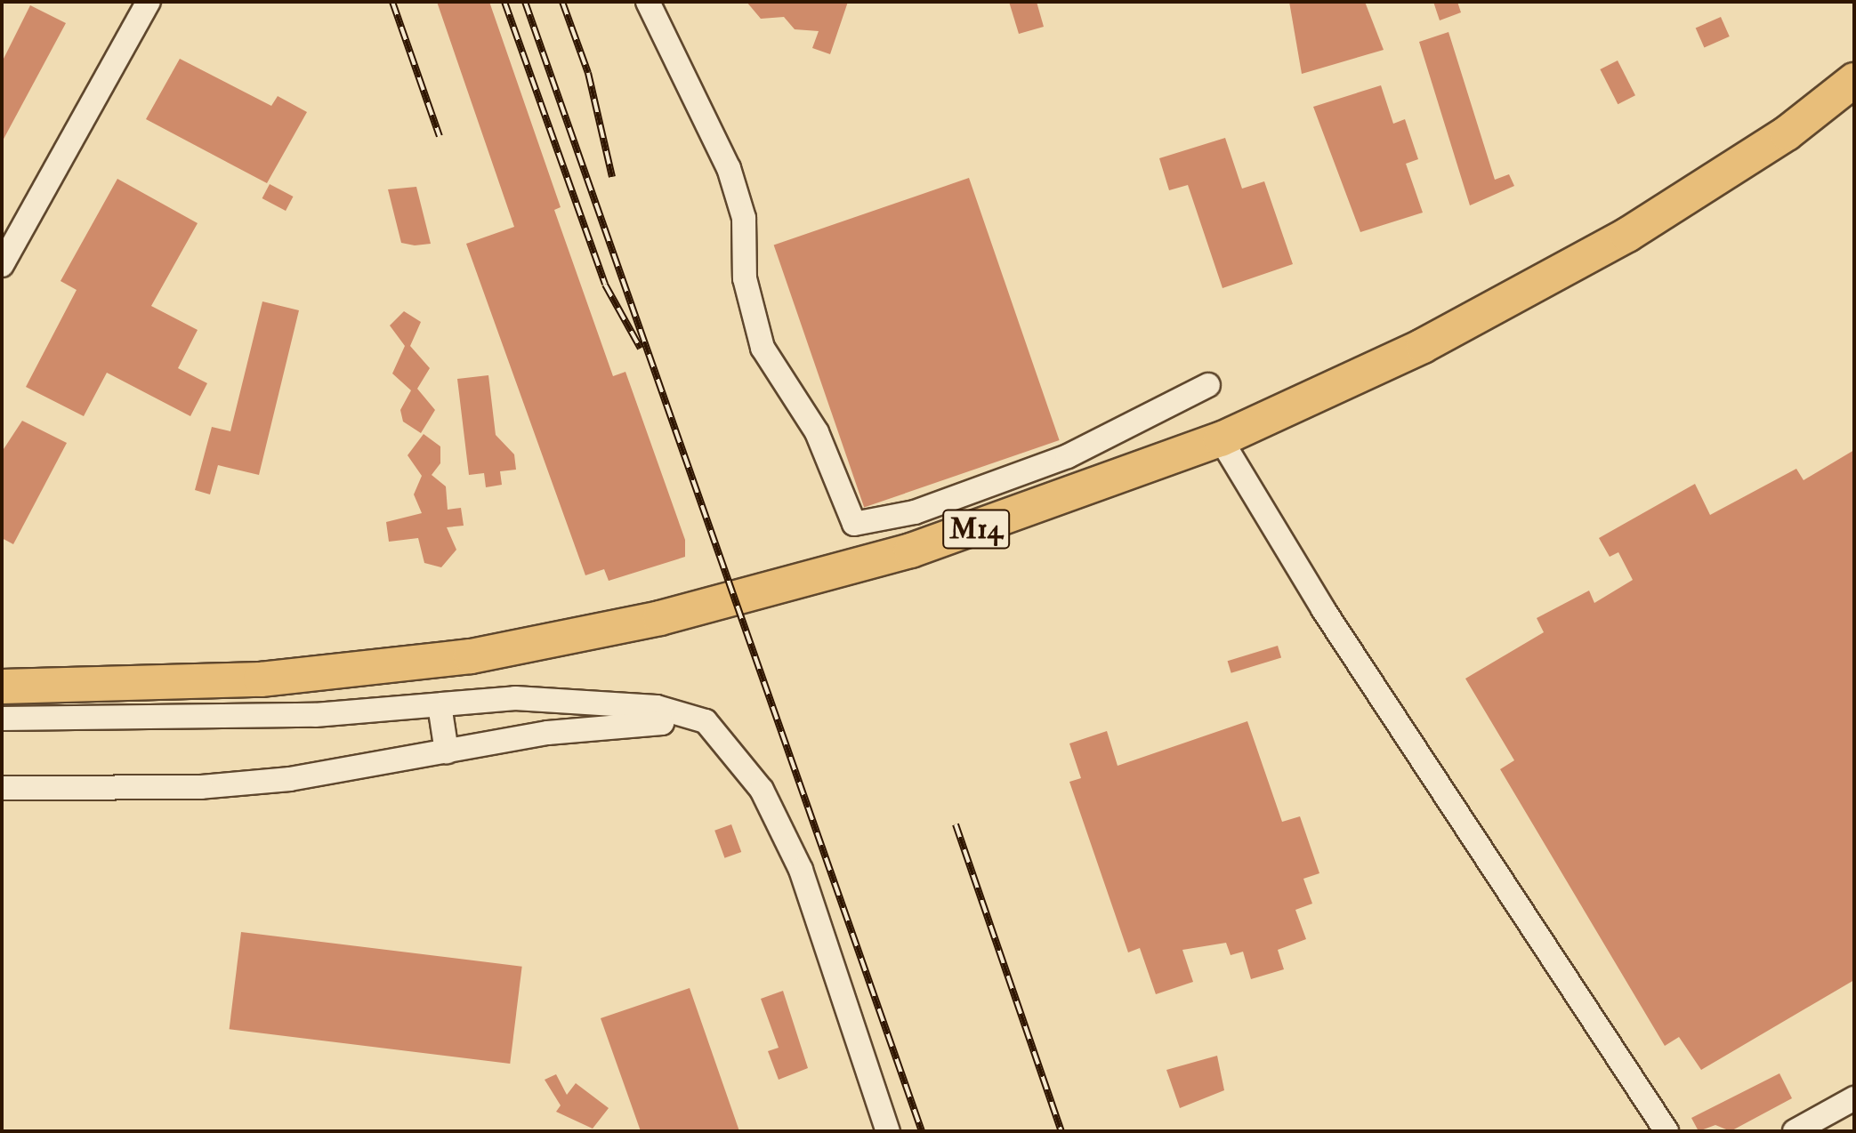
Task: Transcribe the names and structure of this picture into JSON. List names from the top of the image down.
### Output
{
  "streets": {
    "highway": ["M14"]
  }
}
